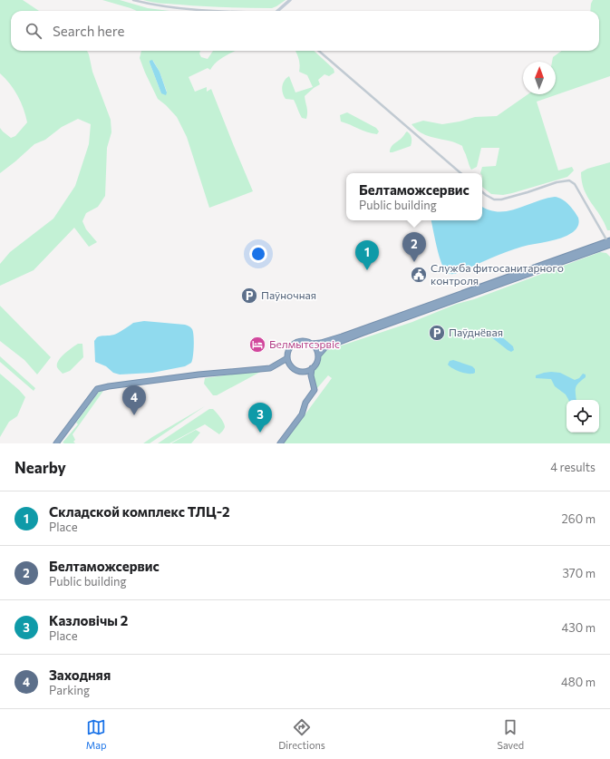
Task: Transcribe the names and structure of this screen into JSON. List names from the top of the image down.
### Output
{
  "places": {
    "public building": ["Служба фитосанитарного контроля"],
    "parking": ["Паўночная", "Паўднёвая"],
    "hotel": ["Белмытсэрвіс"]
  },
  "north": "top",
  "page": {
    "search": "Search here",
    "popup": ["Белтаможсервис", "Public building"],
    "pins": [
      "2",
      "1",
      "4",
      "3"
    ],
    "heading": ["Nearby", "4 results"],
    "list": [
      {
        "mark": "1",
        "name": "Складской комплекс ТЛЦ-2",
        "note": "Place",
        "value": "260 m"
      },
      {
        "mark": "2",
        "name": "Белтаможсервис",
        "note": "Public building",
        "value": "370 m"
      },
      {
        "mark": "3",
        "name": "Казловічы 2",
        "note": "Place",
        "value": "430 m"
      },
      {
        "mark": "4",
        "name": "Заходняя",
        "note": "Parking",
        "value": "480 m"
      }
    ],
    "nav": ["Map", "Directions", "Saved"]
  }
}
